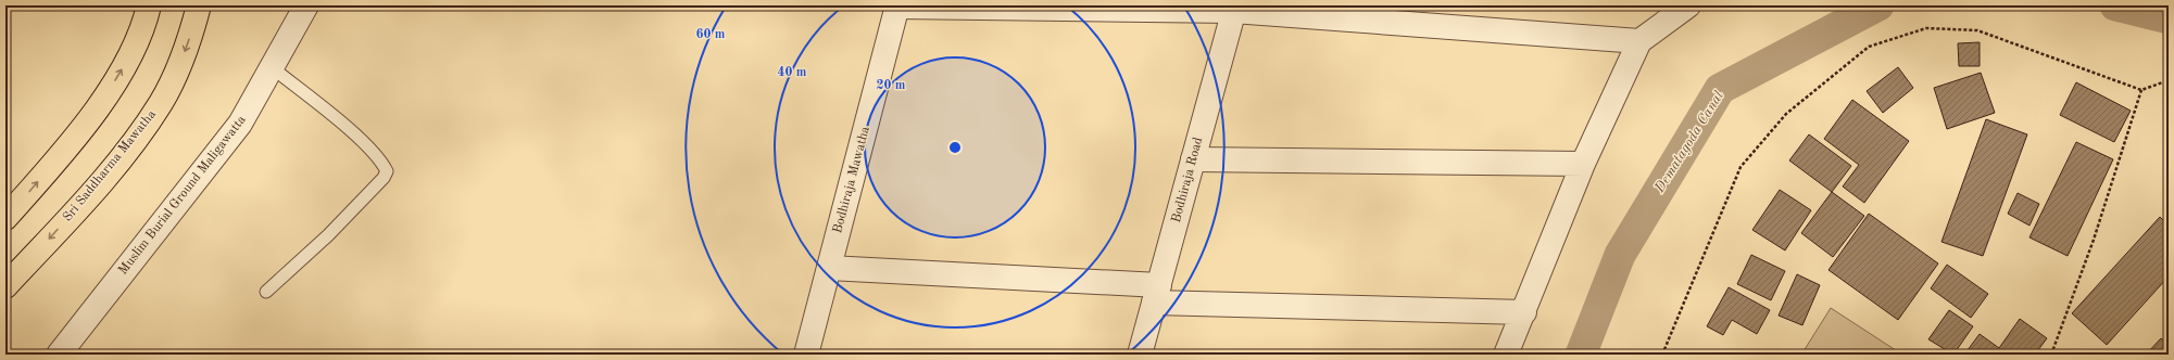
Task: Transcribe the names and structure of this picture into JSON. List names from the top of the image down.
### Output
{
  "streets": {
    "highway": ["Sri Saddharma Mawatha"],
    "street": ["Bodhiraja Mawatha", "Bodhiraja Road", "Muslim Burial Ground Maligawatta"]
  },
  "water": ["Dematagoda Canal"],
  "rings": ["60 m", "40 m", "20 m"]
}
